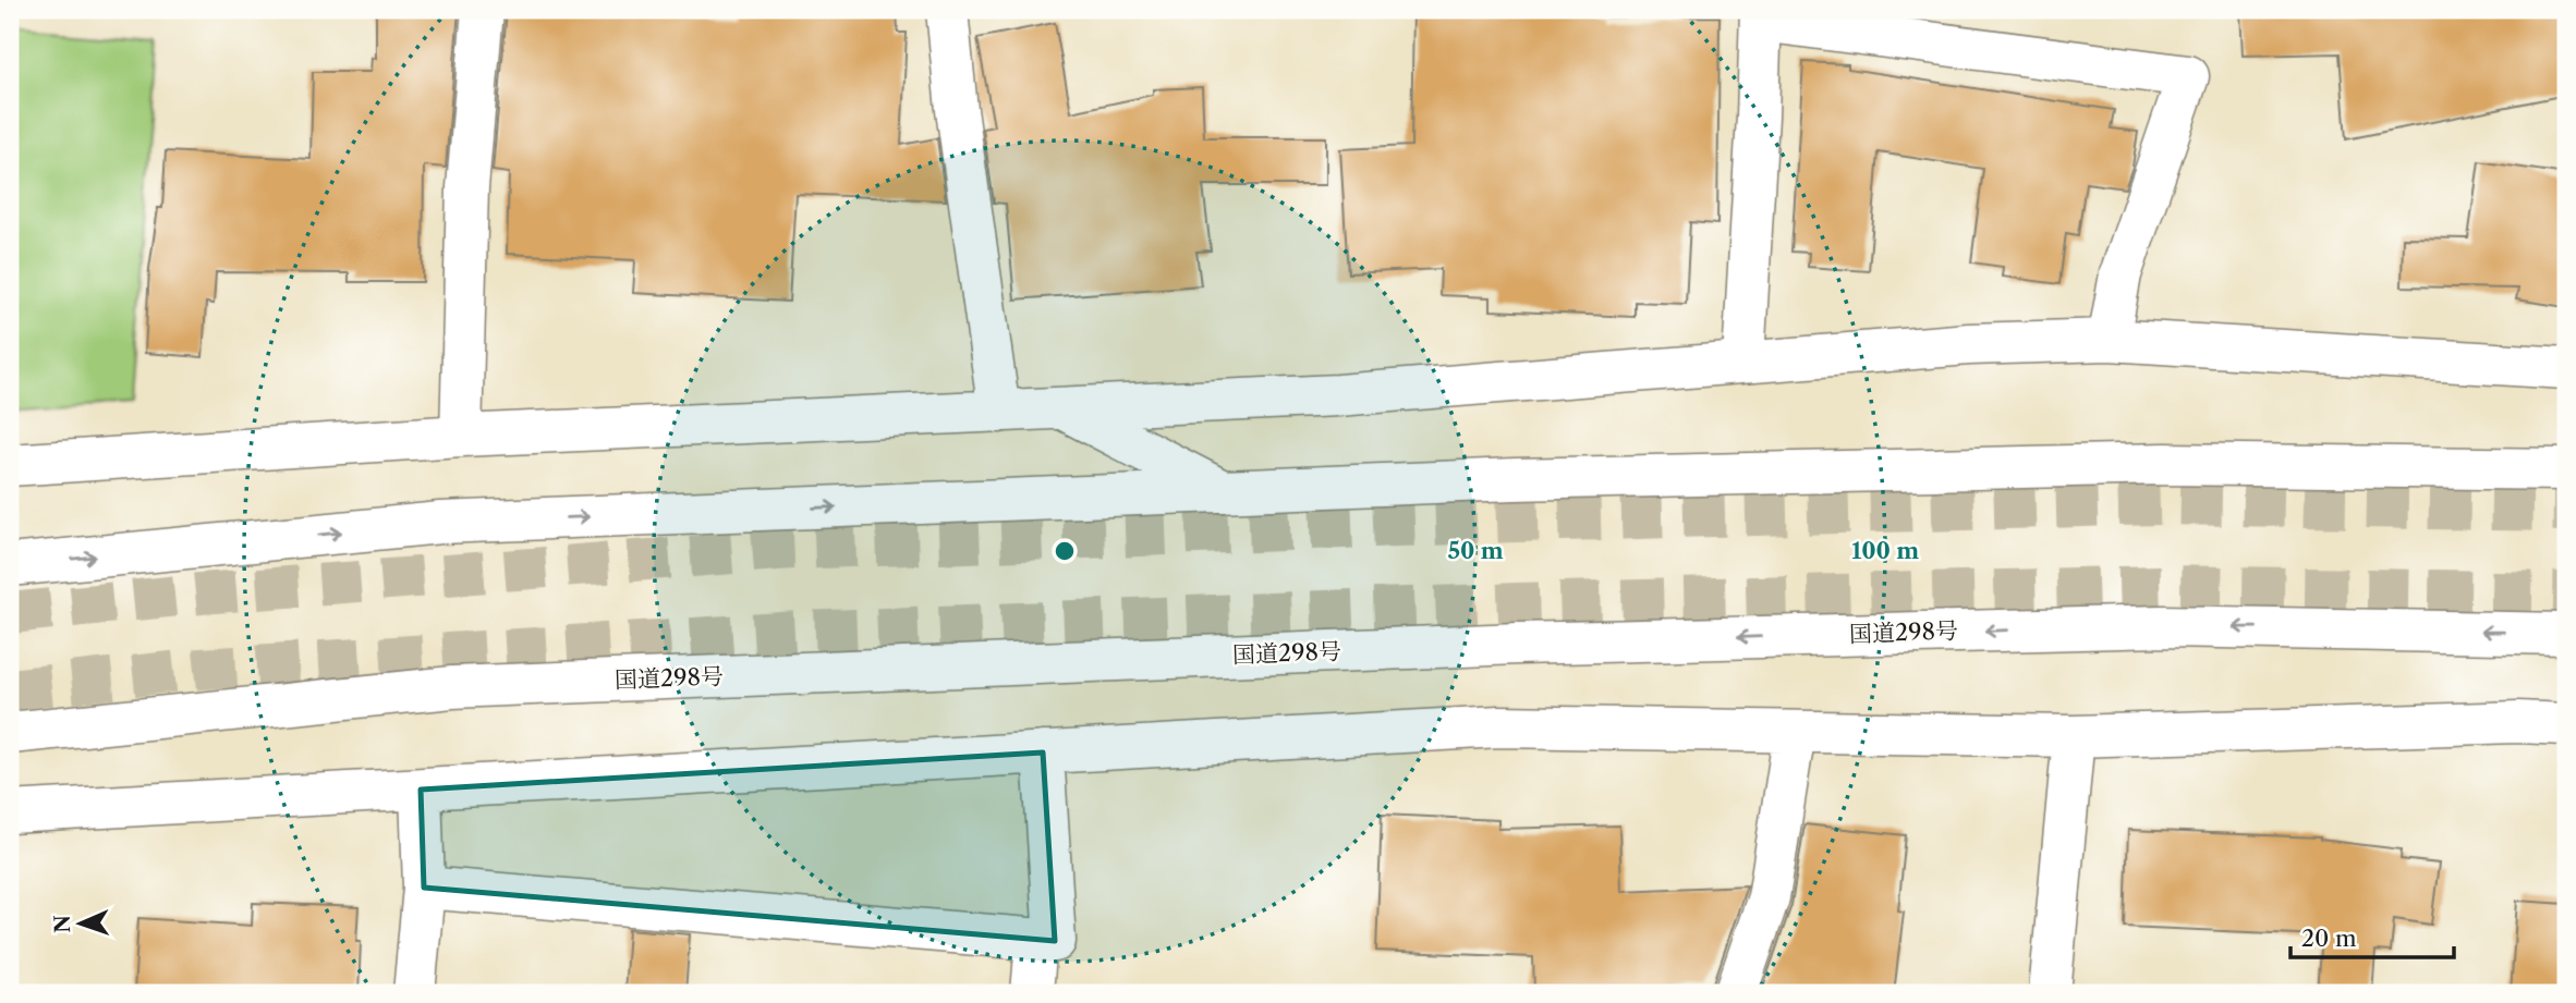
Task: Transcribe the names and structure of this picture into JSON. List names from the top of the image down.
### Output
{
  "streets": {
    "main road": ["国道298号"]
  },
  "scale_bar": "20 m",
  "north": "left",
  "rings": ["50 m", "100 m"]
}
